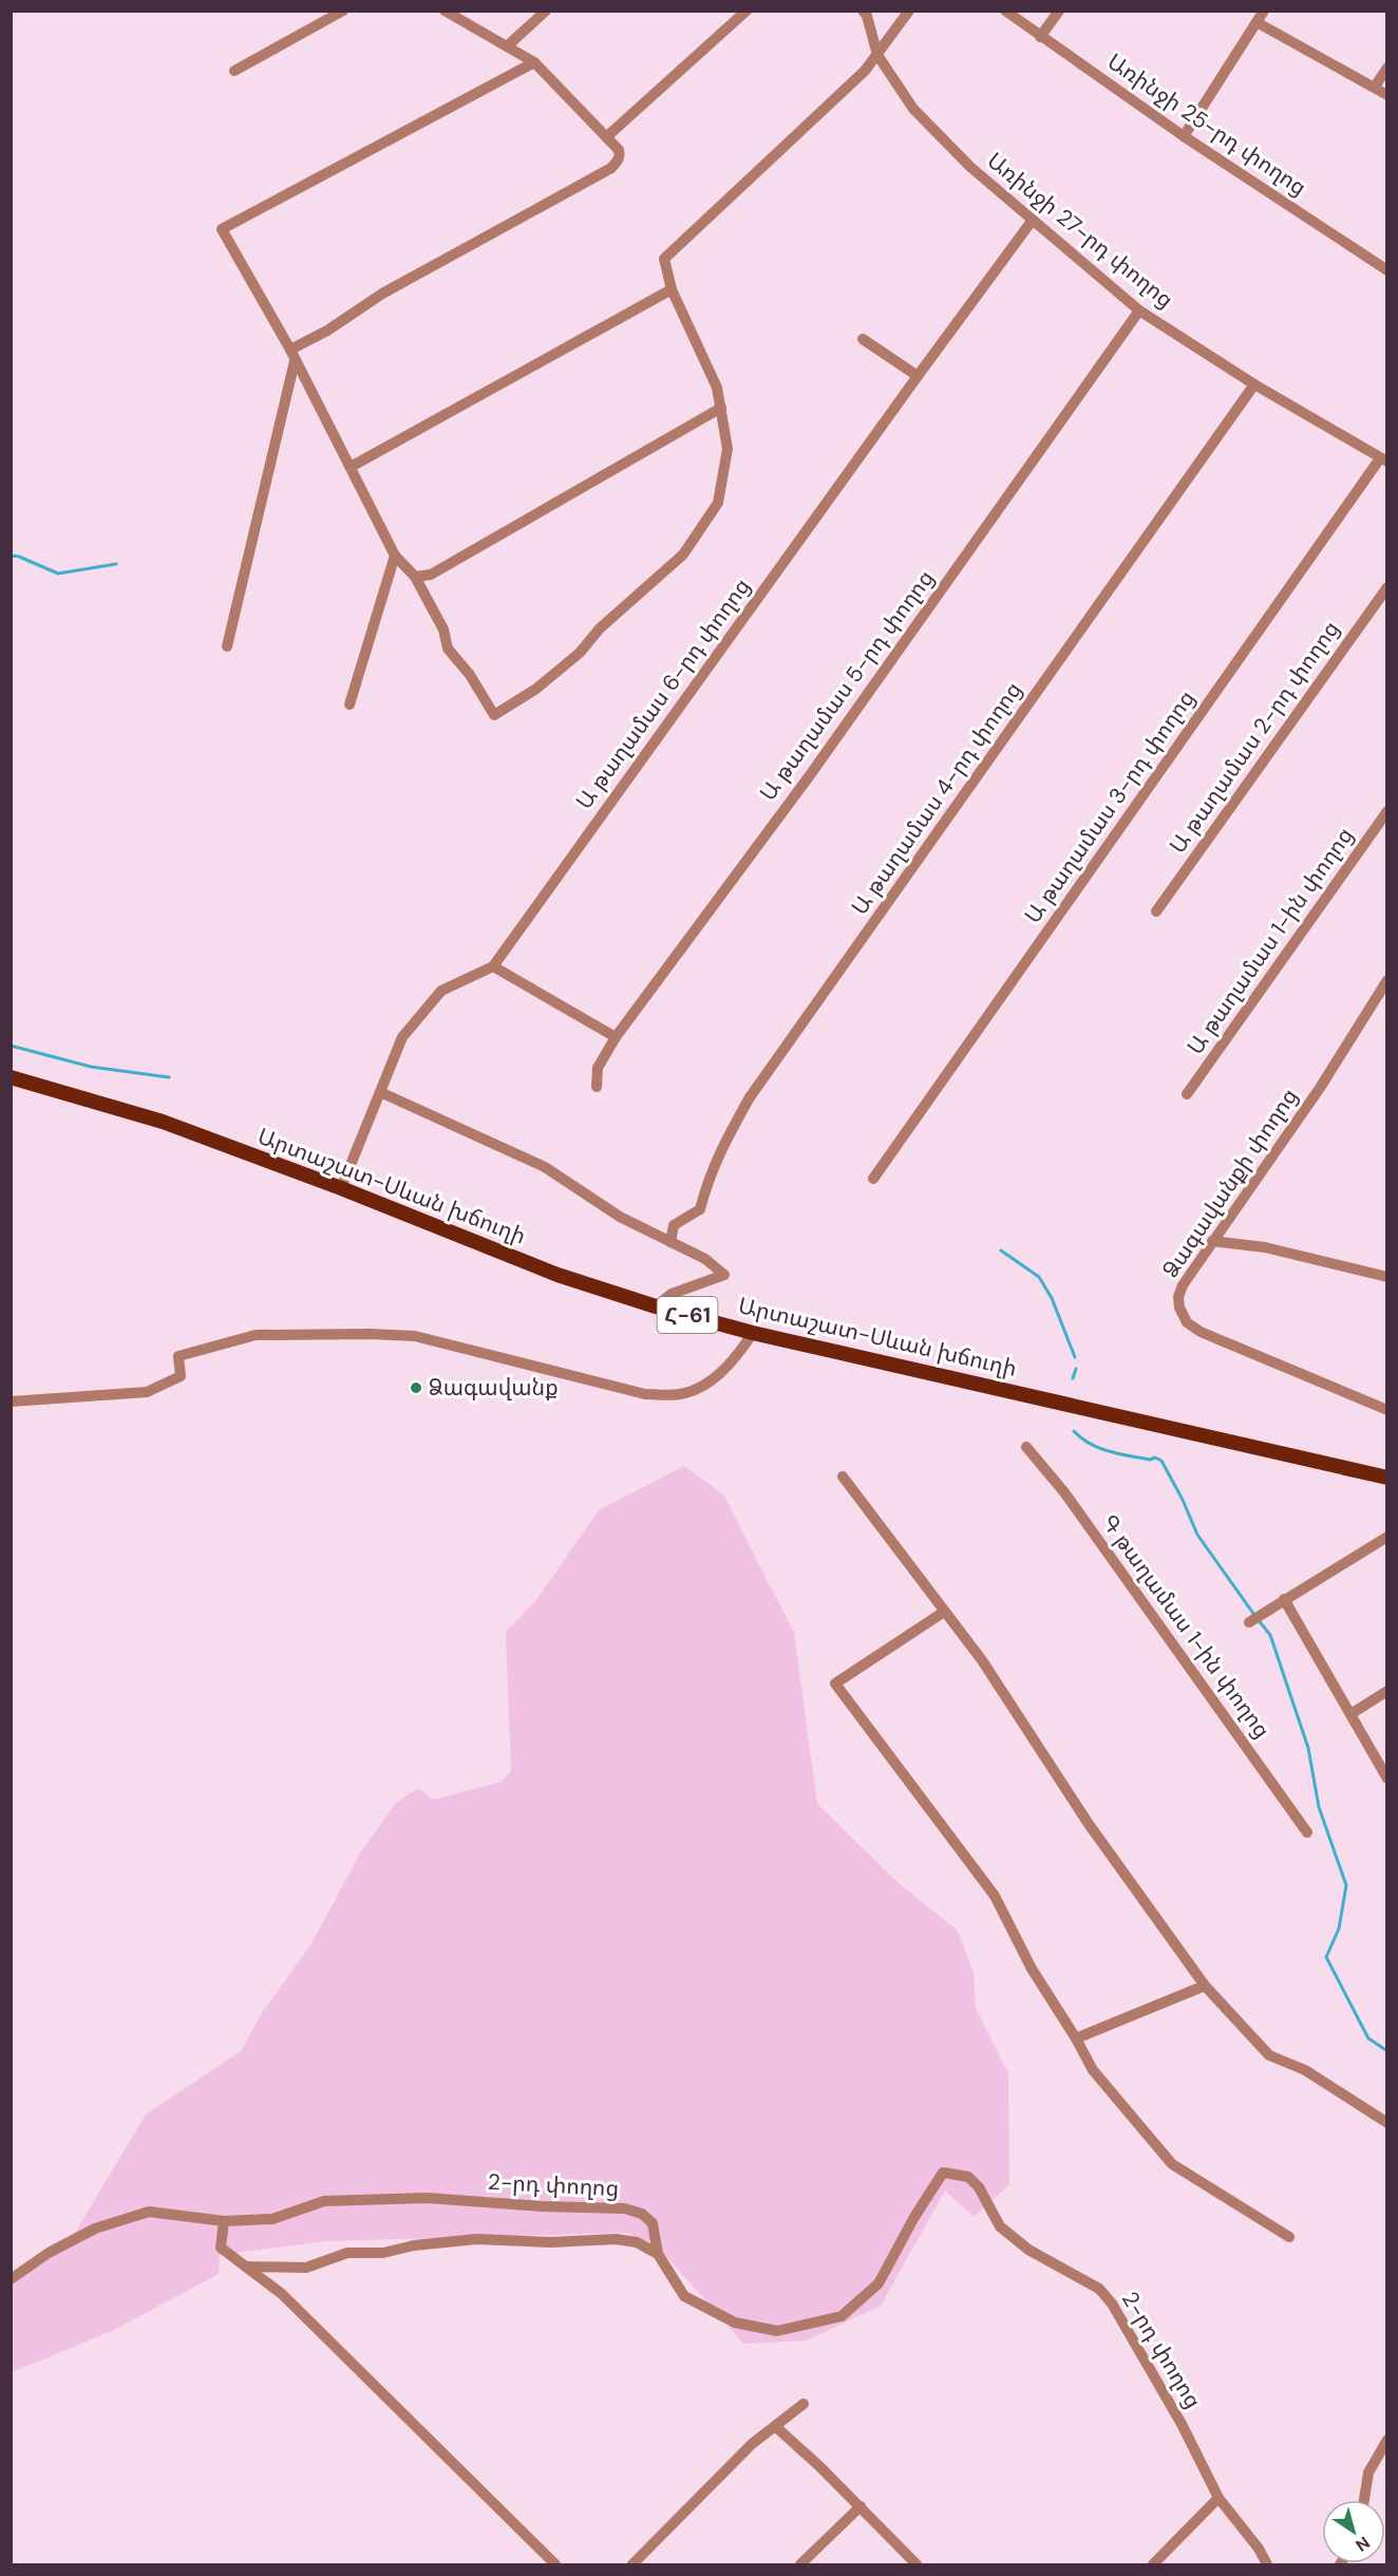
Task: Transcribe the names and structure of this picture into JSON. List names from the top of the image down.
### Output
{
  "streets": {
    "main road": ["Արտաշատ-Սևան խճուղի", "Հ-61"],
    "street": [
      "Առինջի 25-րդ փողոց",
      "Առինջի 27-րդ փողոց",
      "Ա թաղամաս 5-րդ փողոց",
      "Ա թաղամաս 6-րդ փողոց",
      "Ա թաղամաս 2-րդ փողոց",
      "Ա թաղամաս 4-րդ փողոց",
      "Ա թաղամաս 3-րդ փողոց",
      "Ա թաղամաս 1-ին փողոց",
      "Ձագավանքի փողոց",
      "Գ թաղամաս 1-ին փողոց",
      "2-րդ փողոց"
    ]
  },
  "crossings": [
    ["Առինջի 27-րդ փողոց", "Ա թաղամաս 5-րդ փողոց"],
    ["Առինջի 27-րդ փողոց", "Ա թաղամաս 6-րդ փողոց"],
    ["Առինջի 27-րդ փողոց", "Ա թաղամաս 4-րդ փողոց"],
    ["Առինջի 27-րդ փողոց", "Ա թաղամաս 3-րդ փողոց"],
    ["Ա թաղամաս 6-րդ փողոց", "Արտաշատ-Սևան խճուղի"]
  ],
  "places": ["Ձագավանք"],
  "north": "bottom right"
}
